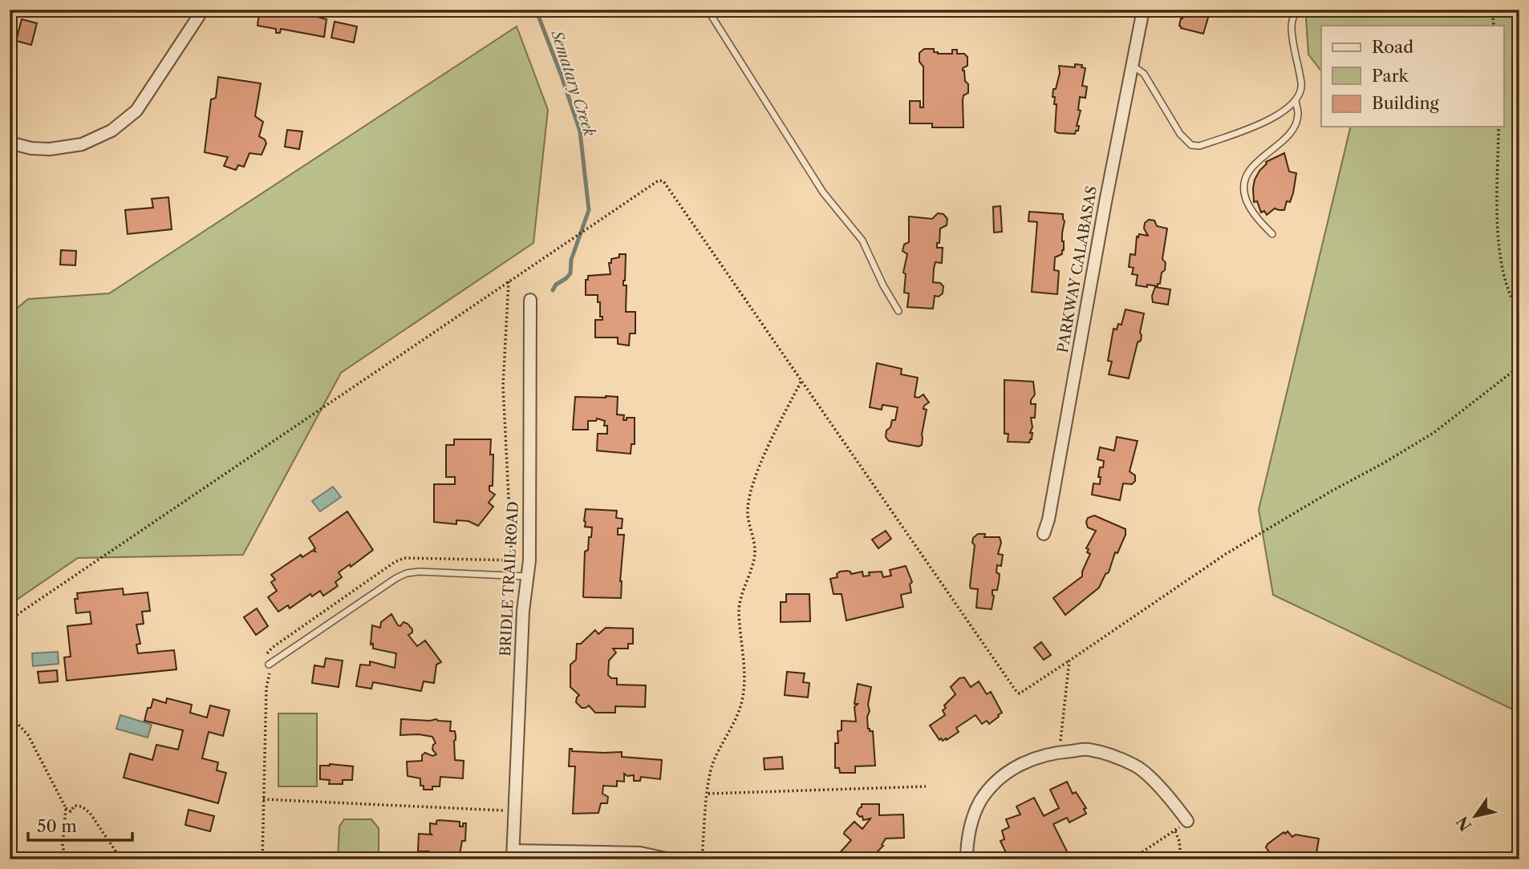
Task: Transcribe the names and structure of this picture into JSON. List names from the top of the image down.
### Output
{
  "streets": {
    "street": ["PARKWAY CALABASAS", "BRIDLE TRAIL ROAD"]
  },
  "water": ["Sematary Creek"],
  "legend": ["Road", "Park", "Building"],
  "scale_bar": "50 m",
  "north": "bottom left"
}
